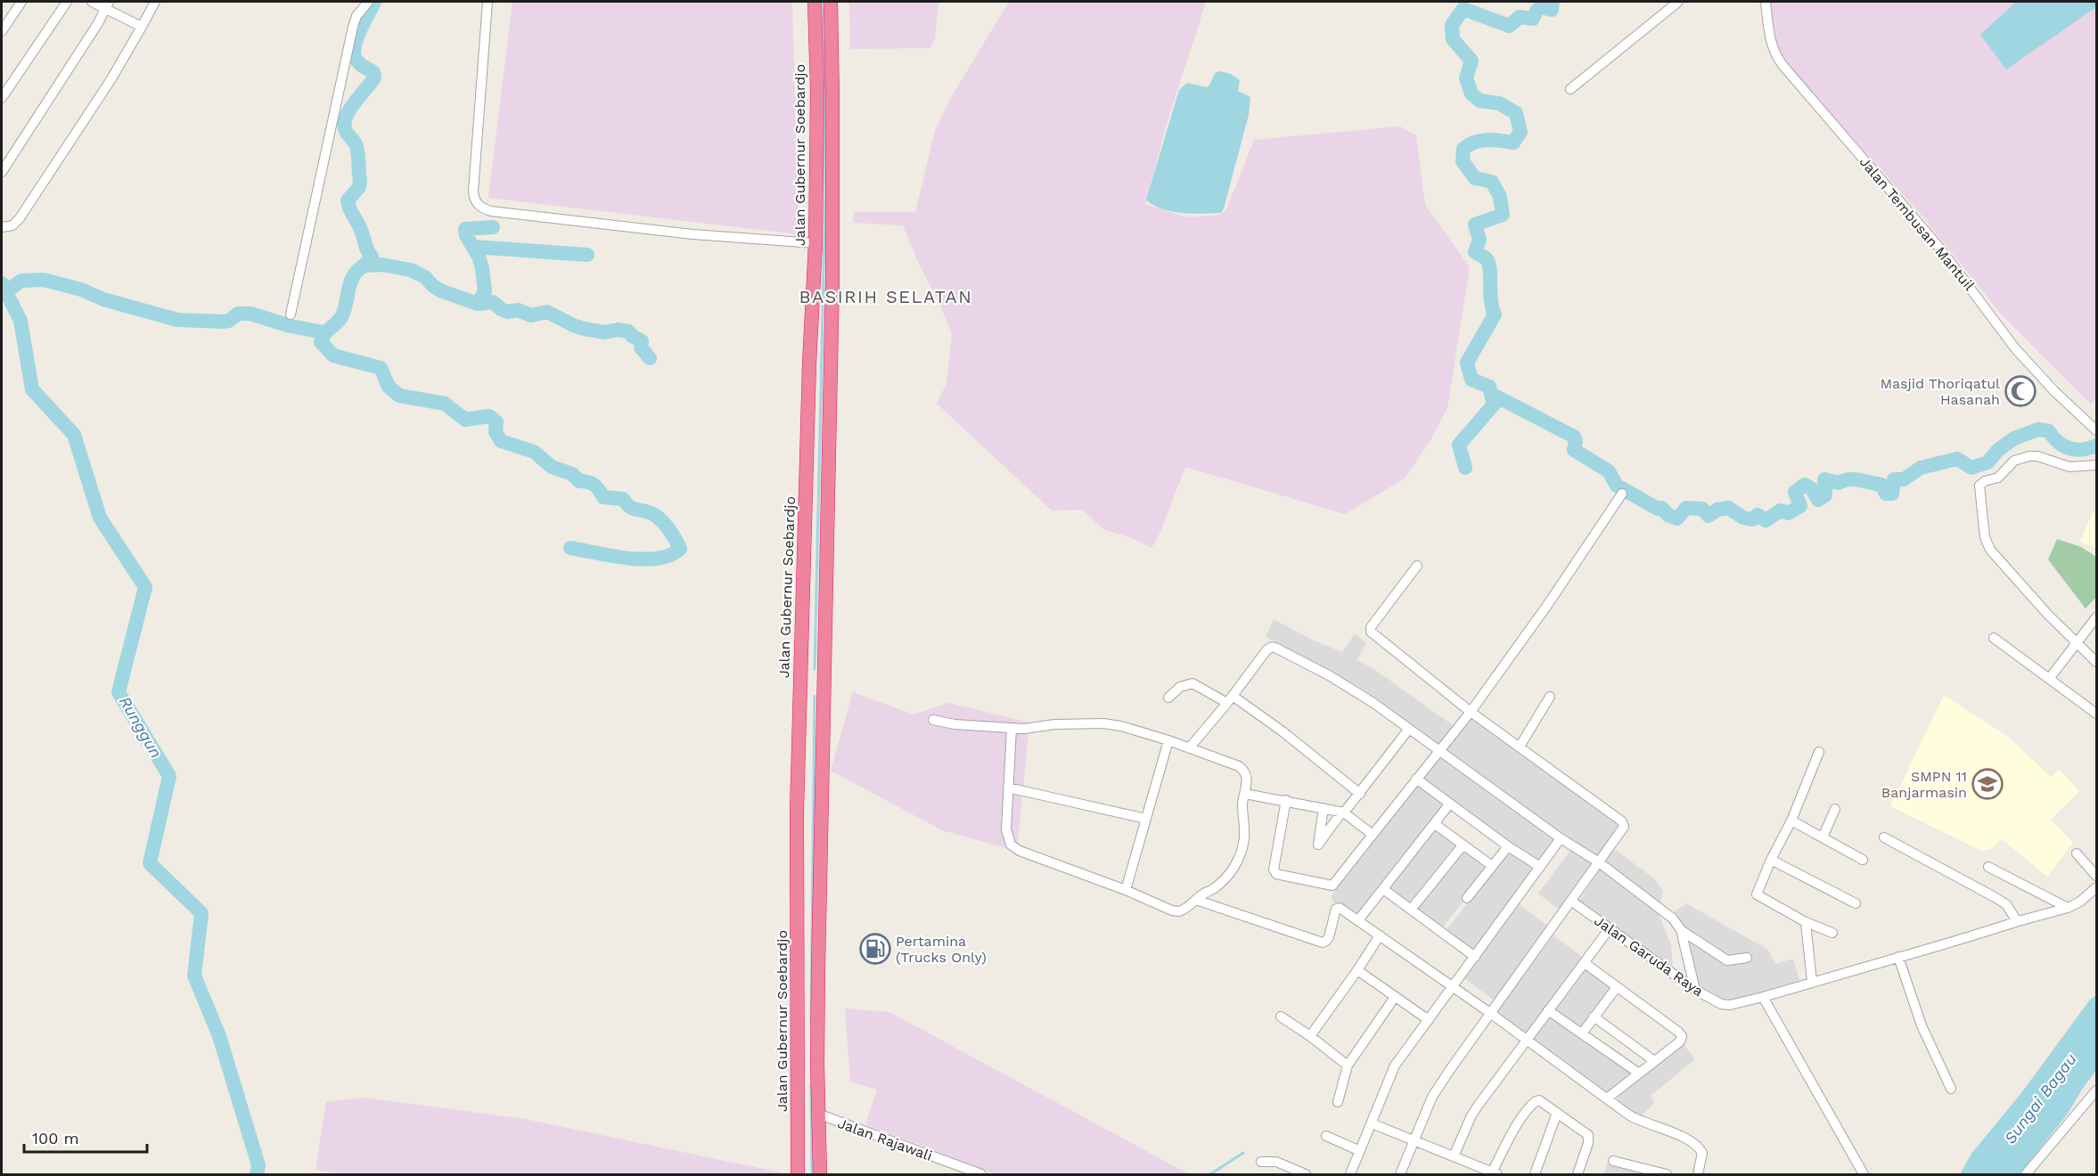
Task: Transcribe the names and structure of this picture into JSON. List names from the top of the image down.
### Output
{
  "streets": {
    "highway": ["Jalan Gubernur Soebardjo"],
    "street": ["Jalan Tembusan Mantuil", "Jalan Garuda Raya", "Jalan Rajawali"]
  },
  "districts": ["BASIRIH SELATAN"],
  "water": ["Runggun", "Sungai Bagau"],
  "places": {
    "mosque": ["Masjid Thoriqatul Hasanah"],
    "school or university": ["SMPN 11 Banjarmasin"],
    "fuel station": ["Pertamina (Trucks Only)"]
  },
  "scale_bar": "100 m"
}
